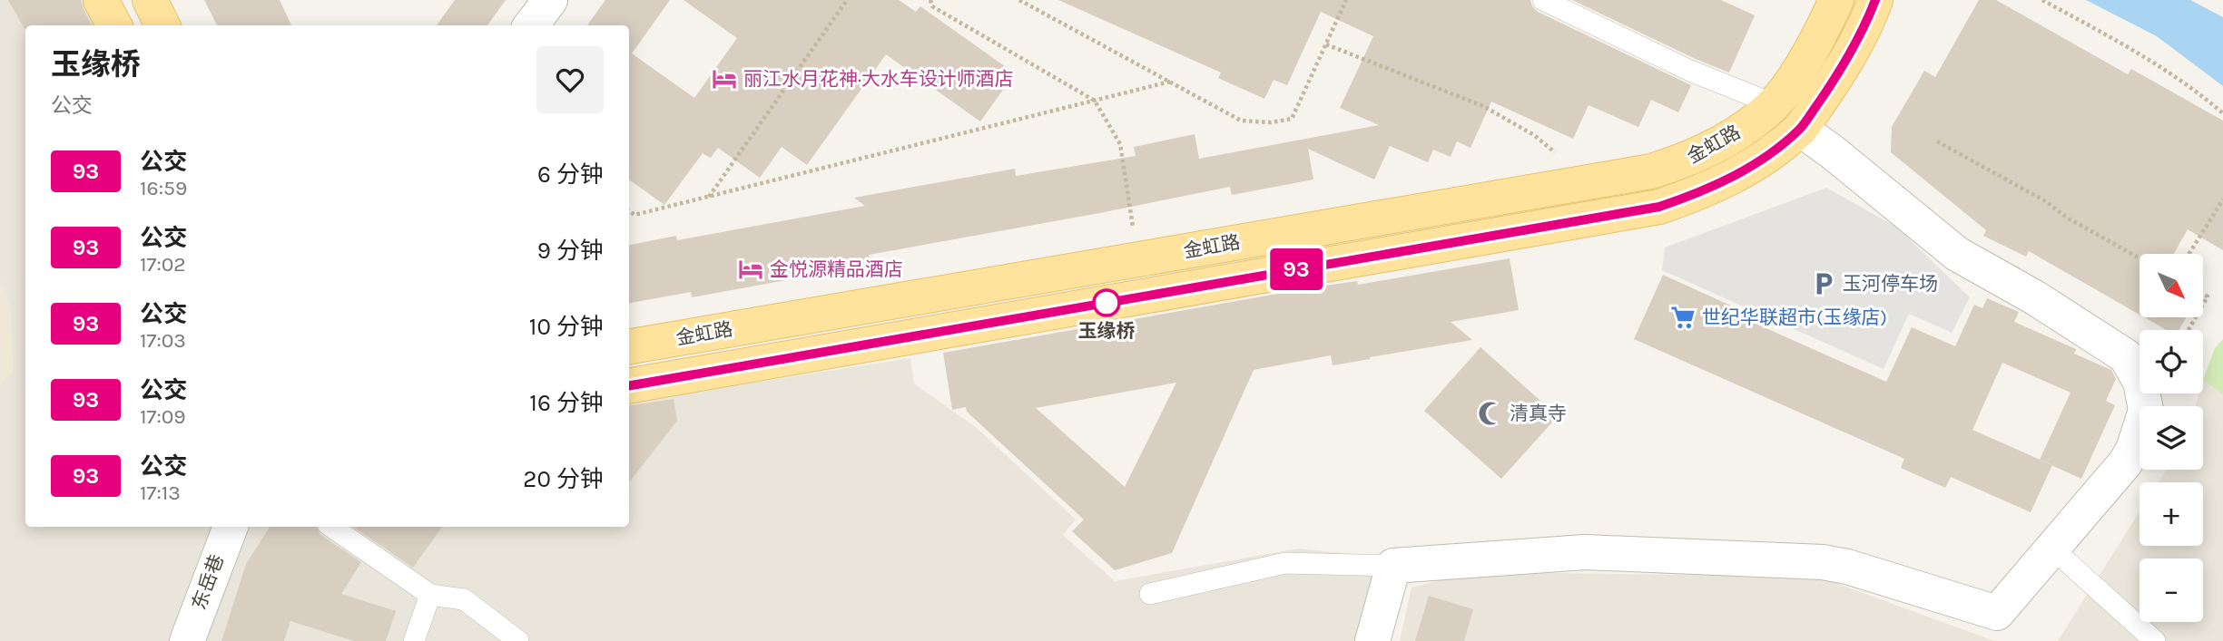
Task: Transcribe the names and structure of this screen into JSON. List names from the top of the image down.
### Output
{
  "streets": {
    "main road": ["金虹路"],
    "street": ["东岳巷"]
  },
  "places": {
    "hotel": ["丽江水月花神·大水车设计师酒店", "金悦源精品酒店"],
    "parking": ["玉河停车场"],
    "other": ["玉缘桥"],
    "supermarket": ["世纪华联超市(玉缘店)"],
    "mosque": ["清真寺"]
  },
  "lines": ["bus line 93"],
  "north": "bottom right",
  "page": {
    "on_map": "93",
    "heading": ["玉缘桥", "公交"],
    "list": [
      {
        "mark": "93",
        "name": "公交",
        "note": "16:59",
        "value": "6 分钟"
      },
      {
        "mark": "93",
        "name": "公交",
        "note": "17:02",
        "value": "9 分钟"
      },
      {
        "mark": "93",
        "name": "公交",
        "note": "17:03",
        "value": "10 分钟"
      },
      {
        "mark": "93",
        "name": "公交",
        "note": "17:09",
        "value": "16 分钟"
      },
      {
        "mark": "93",
        "name": "公交",
        "note": "17:13",
        "value": "20 分钟"
      }
    ],
    "map_buttons": ["+", "−"]
  }
}
